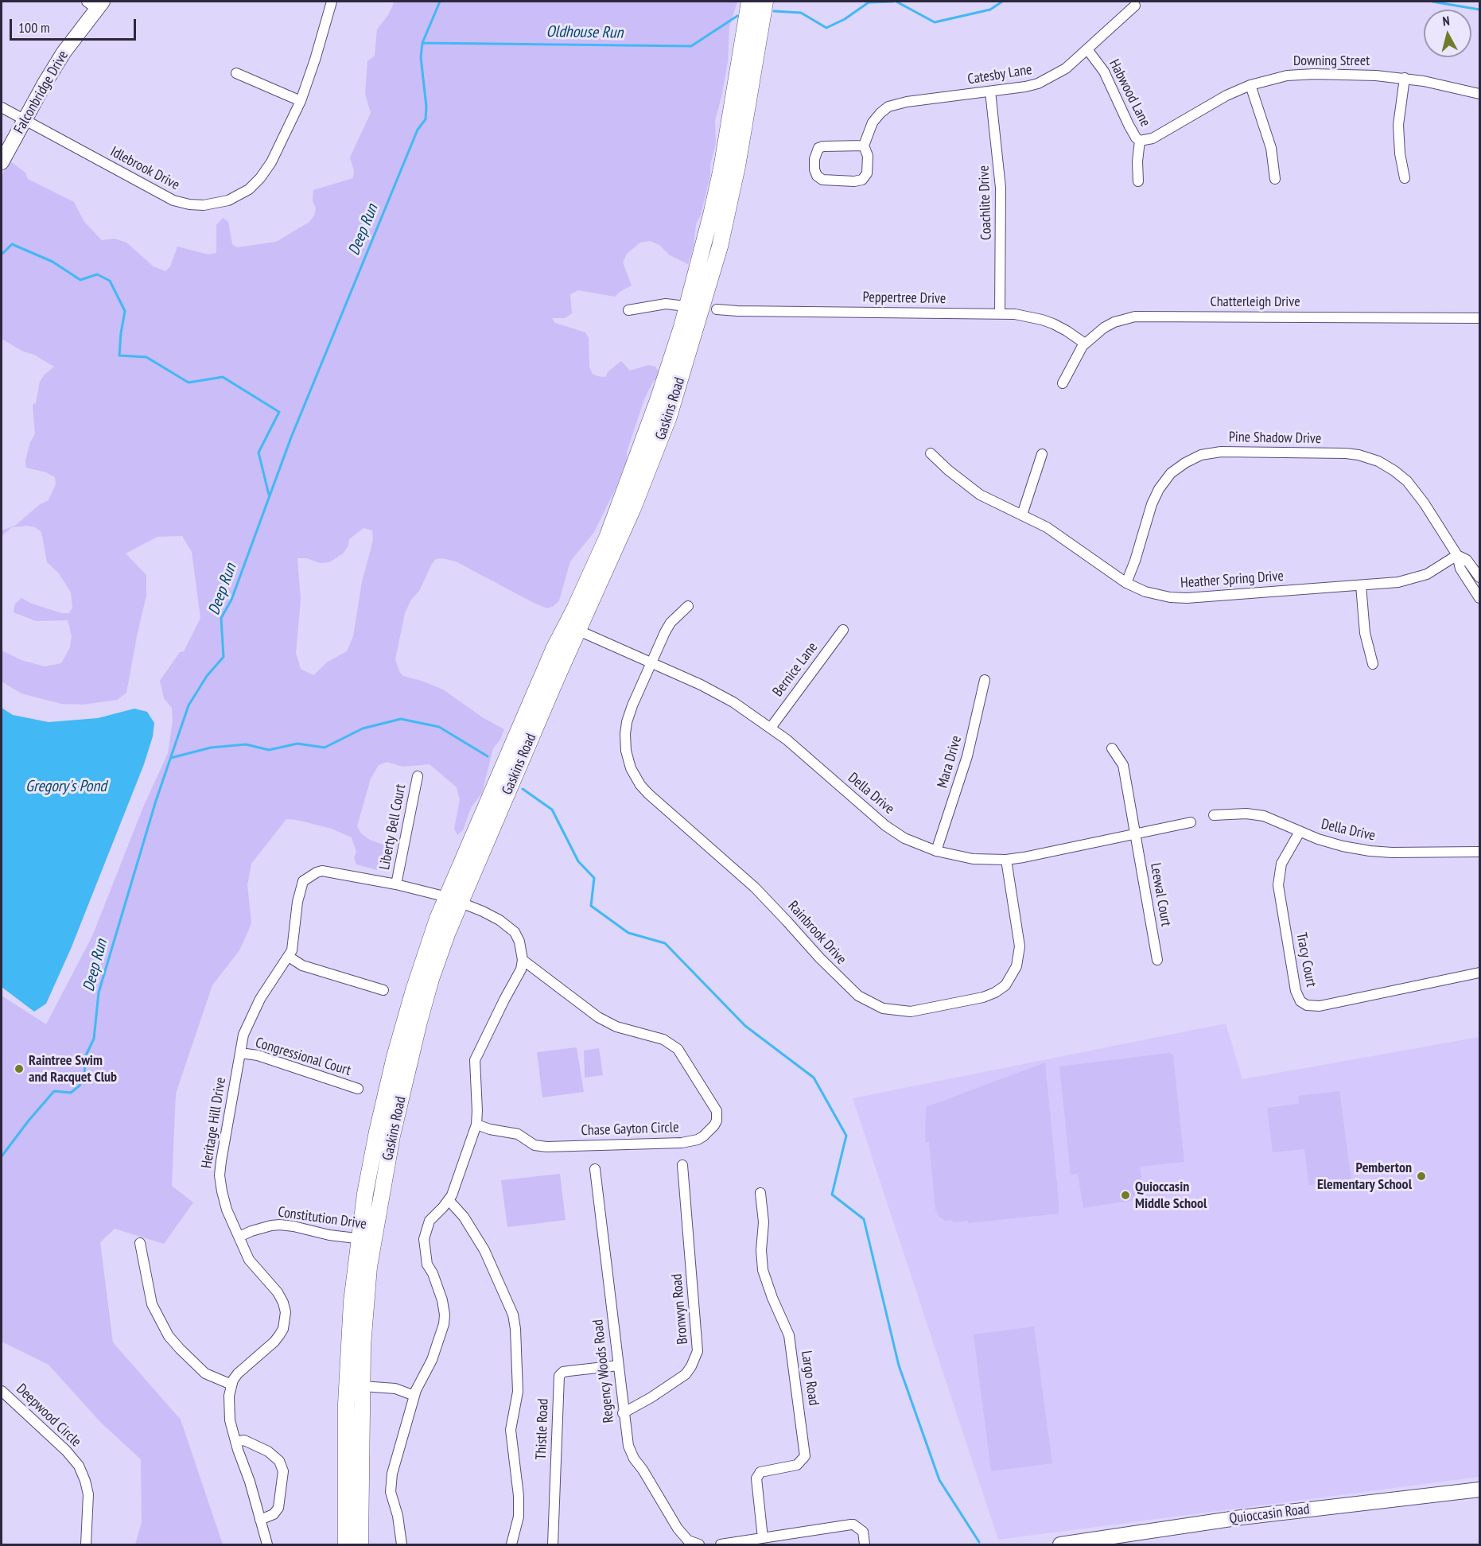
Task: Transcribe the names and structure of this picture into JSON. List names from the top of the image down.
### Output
{
  "streets": {
    "main road": ["Falconbridge Drive", "Gaskins Road", "Quioccasin Road"],
    "street": [
      "Downing Street",
      "Catesby Lane",
      "Habwood Lane",
      "Idlebrook Drive",
      "Coachlite Drive",
      "Peppertree Drive",
      "Chatterleigh Drive",
      "Pine Shadow Drive",
      "Heather Spring Drive",
      "Bernice Lane",
      "Mara Drive",
      "Della Drive",
      "Liberty Bell Court",
      "Leewal Court",
      "Rainbrook Drive",
      "Tracy Court",
      "Congressional Court",
      "Heritage Hill Drive",
      "Chase Gayton Circle",
      "Constitution Drive",
      "Bronwyn Road",
      "Regency Woods Road",
      "Largo Road",
      "Deepwood Circle",
      "Thistle Road"
    ]
  },
  "crossings": [
    ["Downing Street", "Habwood Lane"],
    ["Catesby Lane", "Habwood Lane"],
    ["Catesby Lane", "Coachlite Drive"],
    ["Falconbridge Drive", "Idlebrook Drive"],
    ["Coachlite Drive", "Peppertree Drive"],
    ["Peppertree Drive", "Chatterleigh Drive"],
    ["Peppertree Drive", "Gaskins Road"],
    ["Gaskins Road", "Della Drive"],
    ["Gaskins Road", "Heritage Hill Drive"],
    ["Gaskins Road", "Constitution Drive"],
    ["Pine Shadow Drive", "Heather Spring Drive"],
    ["Bernice Lane", "Della Drive"],
    ["Mara Drive", "Della Drive"],
    ["Della Drive", "Leewal Court"],
    ["Della Drive", "Rainbrook Drive"],
    ["Della Drive", "Tracy Court"],
    ["Liberty Bell Court", "Heritage Hill Drive"],
    ["Congressional Court", "Heritage Hill Drive"],
    ["Heritage Hill Drive", "Chase Gayton Circle"],
    ["Heritage Hill Drive", "Constitution Drive"],
    ["Bronwyn Road", "Regency Woods Road"],
    ["Regency Woods Road", "Thistle Road"]
  ],
  "water": ["Oldhouse Run", "Deep Run", "Gregory's Pond"],
  "places": ["Raintree Swim and Racquet Club", "Pemberton Elementary School", "Quioccasin Middle School"],
  "scale_bar": "100 m",
  "north": "top"
}
